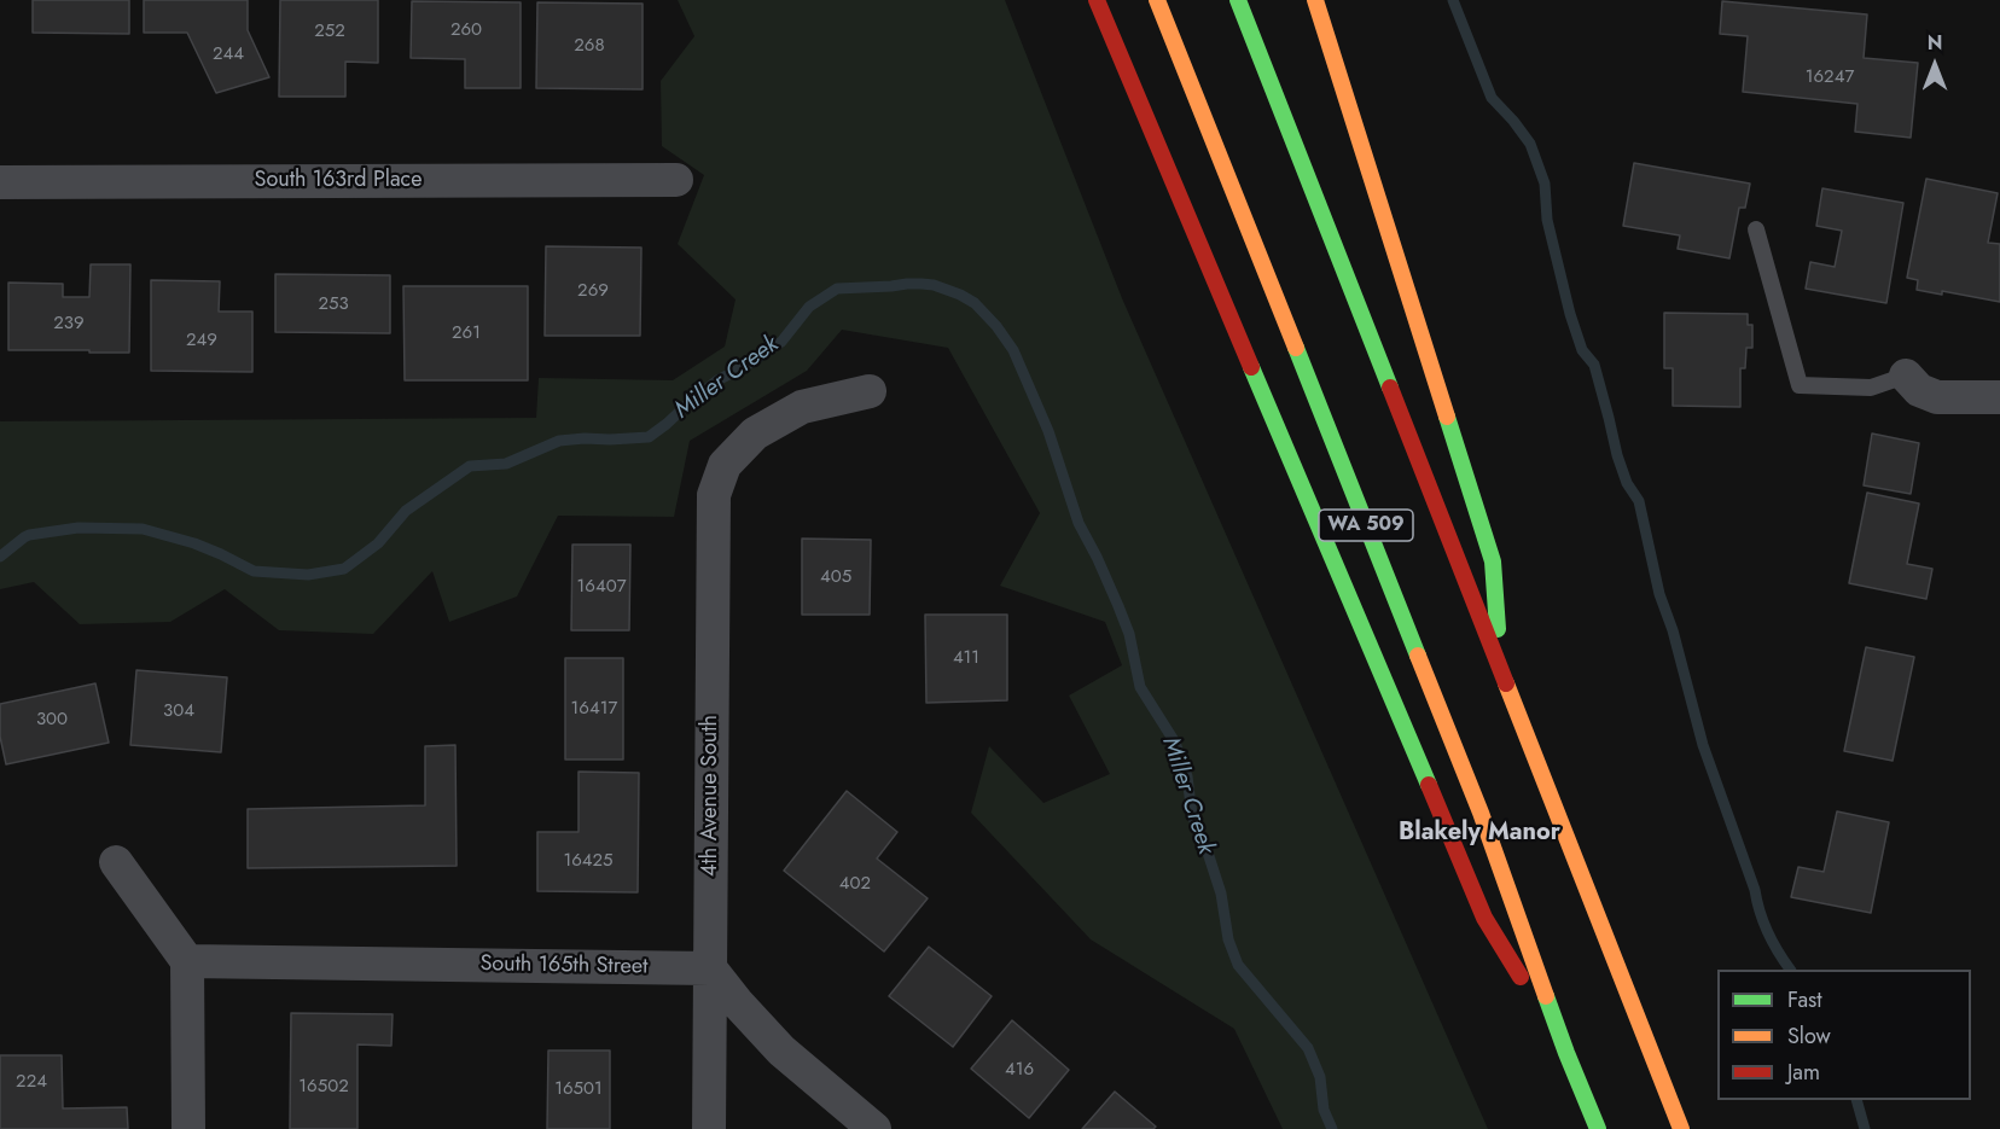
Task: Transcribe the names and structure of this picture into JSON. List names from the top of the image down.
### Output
{
  "streets": {
    "highway": ["WA 509"],
    "street": ["South 163rd Place", "4th Avenue South", "South 165th Street"]
  },
  "crossings": [
    ["4th Avenue South", "South 165th Street"]
  ],
  "districts": ["Blakely Manor"],
  "water": ["Miller Creek"],
  "house_numbers": [
    "260",
    "252",
    "268",
    "244",
    "16247",
    "269",
    "253",
    "239",
    "261",
    "249",
    "405",
    "16407",
    "411",
    "16417",
    "304",
    "300",
    "16425",
    "402",
    "416",
    "224",
    "16502",
    "16501"
  ],
  "legend": ["Fast", "Slow", "Jam"],
  "north": "top"
}
